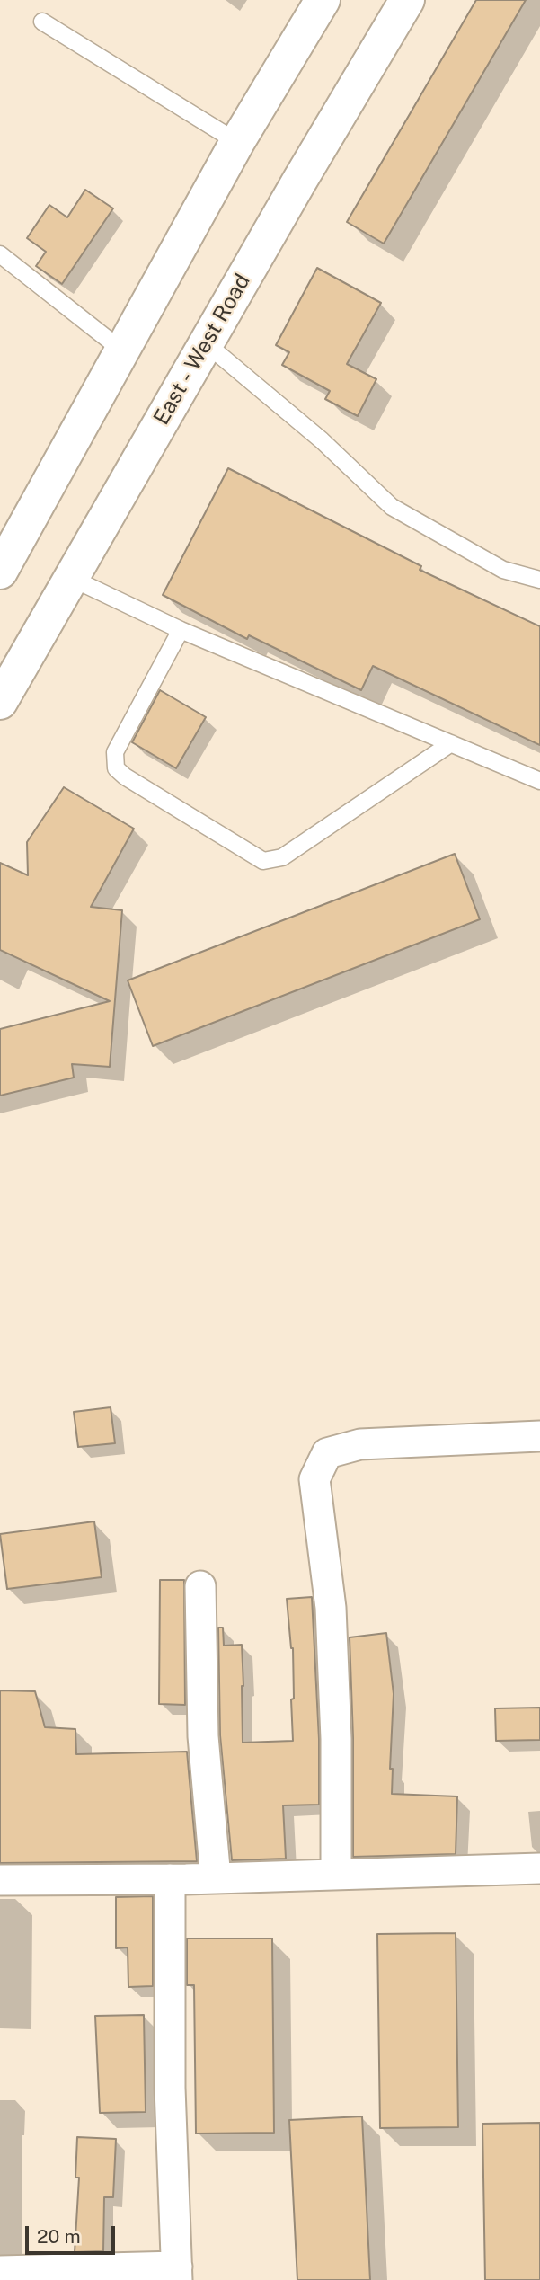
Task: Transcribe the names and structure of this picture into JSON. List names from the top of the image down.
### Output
{
  "streets": {
    "main road": ["East - West Road"]
  },
  "scale_bar": "20 m"
}
